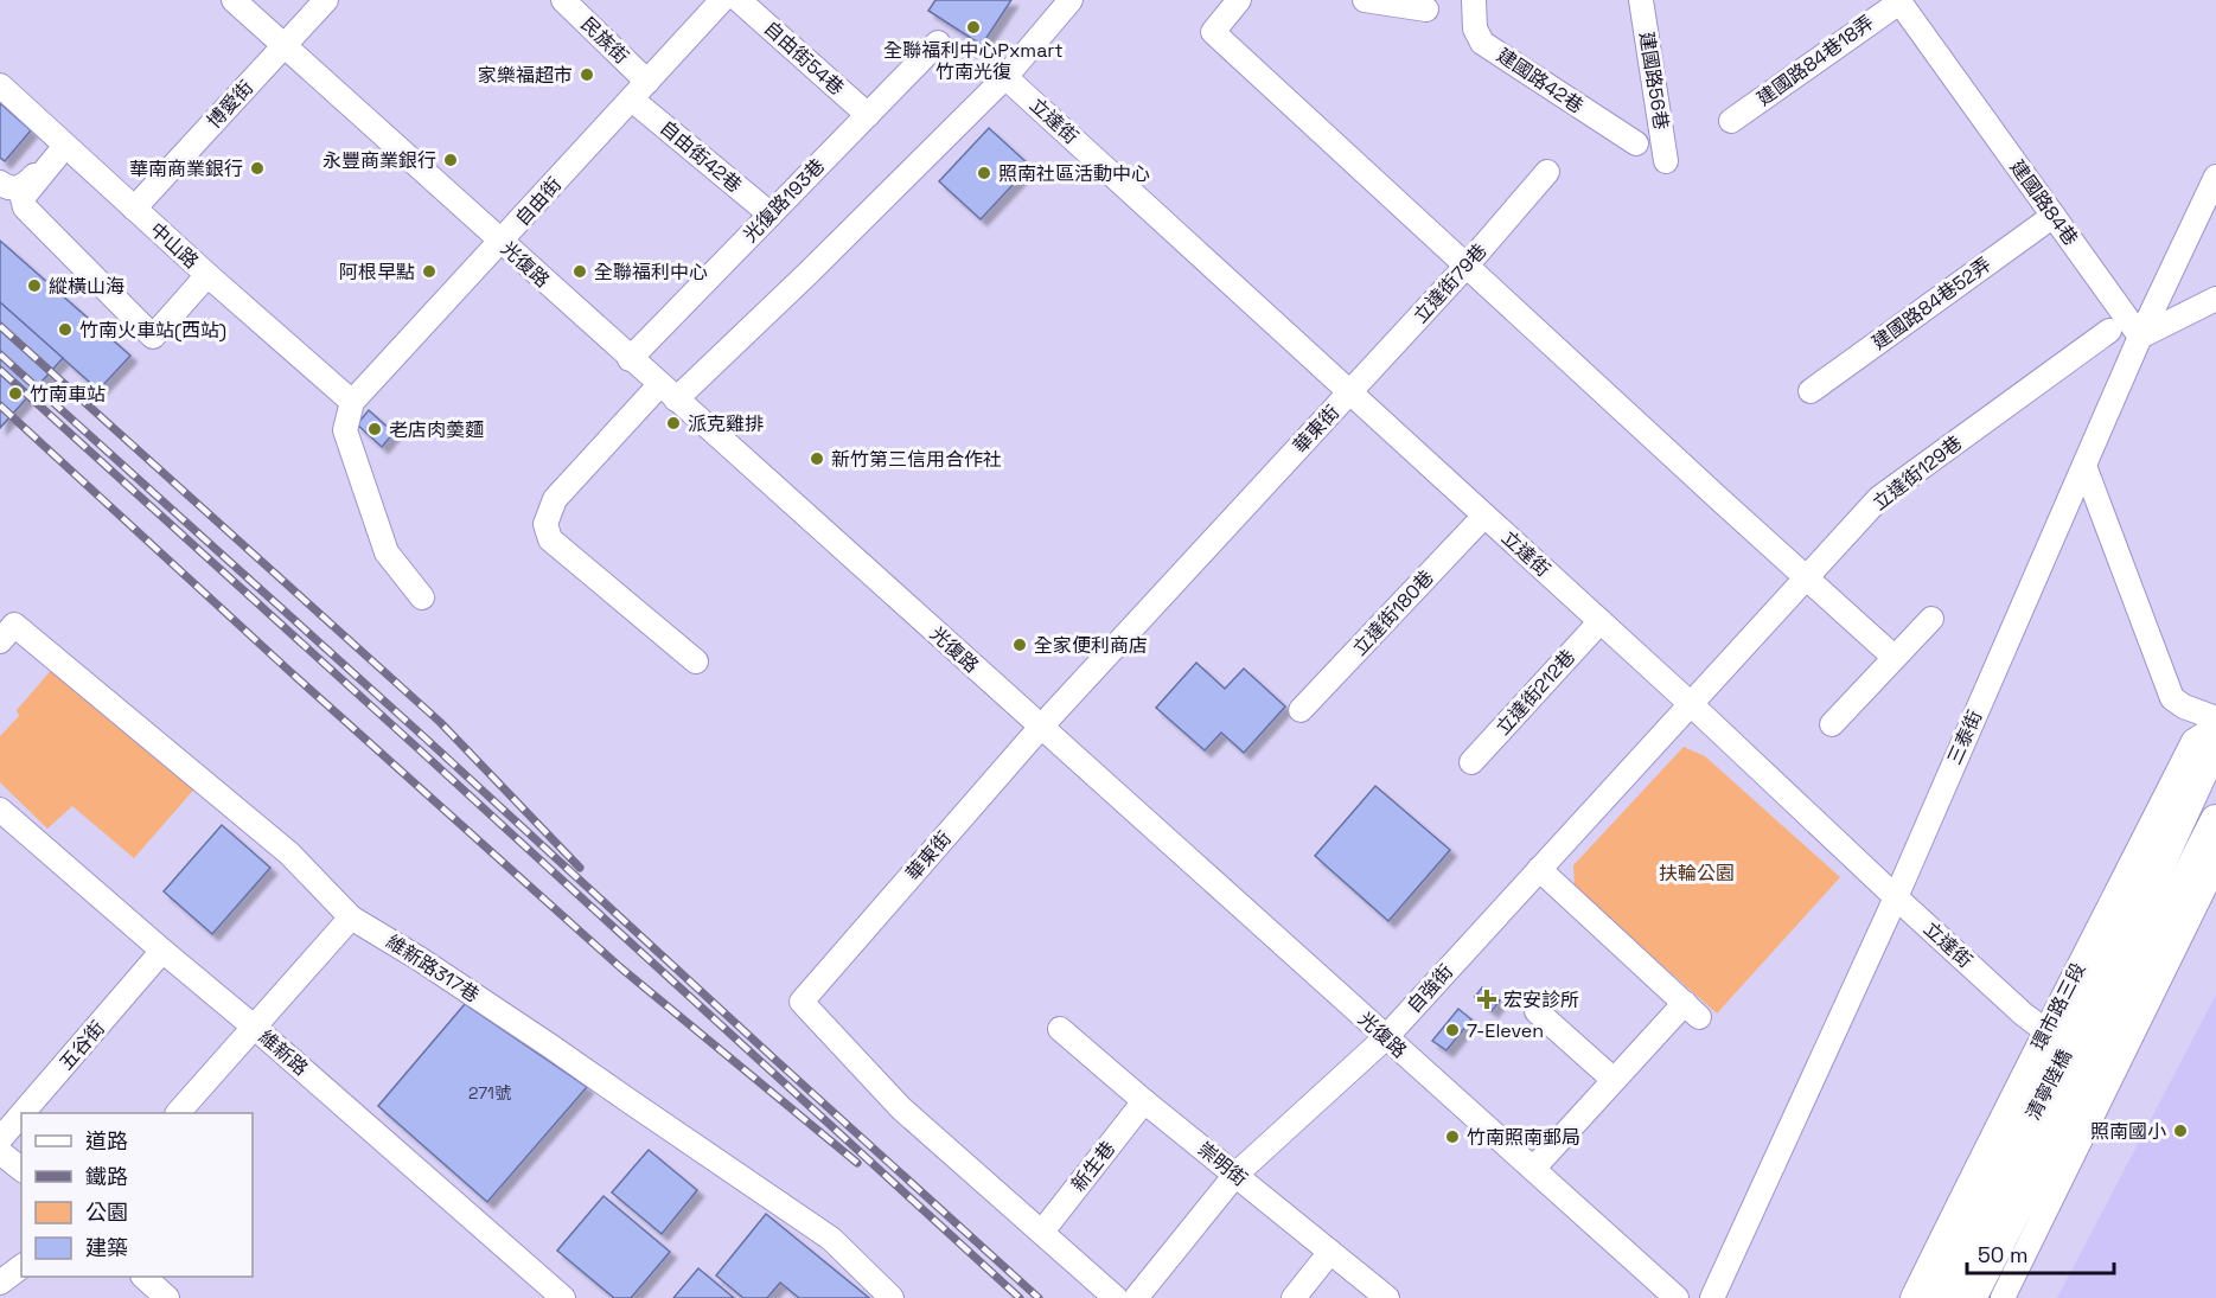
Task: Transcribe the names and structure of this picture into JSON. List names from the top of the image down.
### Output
{
  "streets": {
    "main road": ["清寧陸橋"],
    "street": [
      "民族街",
      "自由街54巷",
      "建國路84巷18弄",
      "建國路42巷",
      "建國路56巷",
      "博愛街",
      "立達街",
      "自由街42巷",
      "光復路193巷",
      "自由街",
      "建國路84巷",
      "中山路",
      "光復路",
      "立達街79巷",
      "建國路84巷52弄",
      "華東街",
      "立達街129巷",
      "立達街180巷",
      "立達街212巷",
      "三泰街",
      "維新路317巷",
      "自強街",
      "環市路三段",
      "五谷街",
      "維新路",
      "崇明街",
      "新生巷"
    ]
  },
  "crossings": [
    ["民族街", "自由街"],
    ["自由街54巷", "光復路193巷"],
    ["建國路84巷18弄", "建國路84巷"],
    ["博愛街", "中山路"],
    ["博愛街", "光復路"],
    ["立達街", "立達街79巷"],
    ["立達街", "華東街"],
    ["立達街", "立達街129巷"],
    ["立達街", "立達街180巷"],
    ["立達街", "立達街212巷"],
    ["立達街", "三泰街"],
    ["立達街", "自強街"],
    ["立達街", "環市路三段"],
    ["自由街42巷", "光復路193巷"],
    ["自由街42巷", "自由街"],
    ["光復路193巷", "光復路"],
    ["自由街", "中山路"],
    ["自由街", "光復路"],
    ["建國路84巷", "建國路84巷52弄"],
    ["建國路84巷", "三泰街"],
    ["光復路", "華東街"],
    ["光復路", "自強街"],
    ["立達街79巷", "華東街"],
    ["華東街", "新生巷"],
    ["立達街129巷", "自強街"],
    ["自強街", "崇明街"],
    ["五谷街", "維新路"],
    ["崇明街", "新生巷"]
  ],
  "parks": ["扶輪公園"],
  "places": {
    "other": [
      "全聯福利中心Pxmart 竹南光復",
      "家樂福超市",
      "永豐商業銀行",
      "華南商業銀行",
      "照南社區活動中心",
      "阿根早點",
      "全聯福利中心",
      "縱橫山海",
      "竹南火車站(西站)",
      "竹南車站",
      "派克雞排",
      "老店肉羮麵",
      "新竹第三信用合作社",
      "全家便利商店",
      "7-Eleven",
      "照南國小",
      "竹南照南郵局"
    ],
    "health": ["宏安診所"]
  },
  "house_numbers": ["271號"],
  "legend": [
    "道路",
    "鐵路",
    "公園",
    "建築"
  ],
  "scale_bar": "50 m"
}
